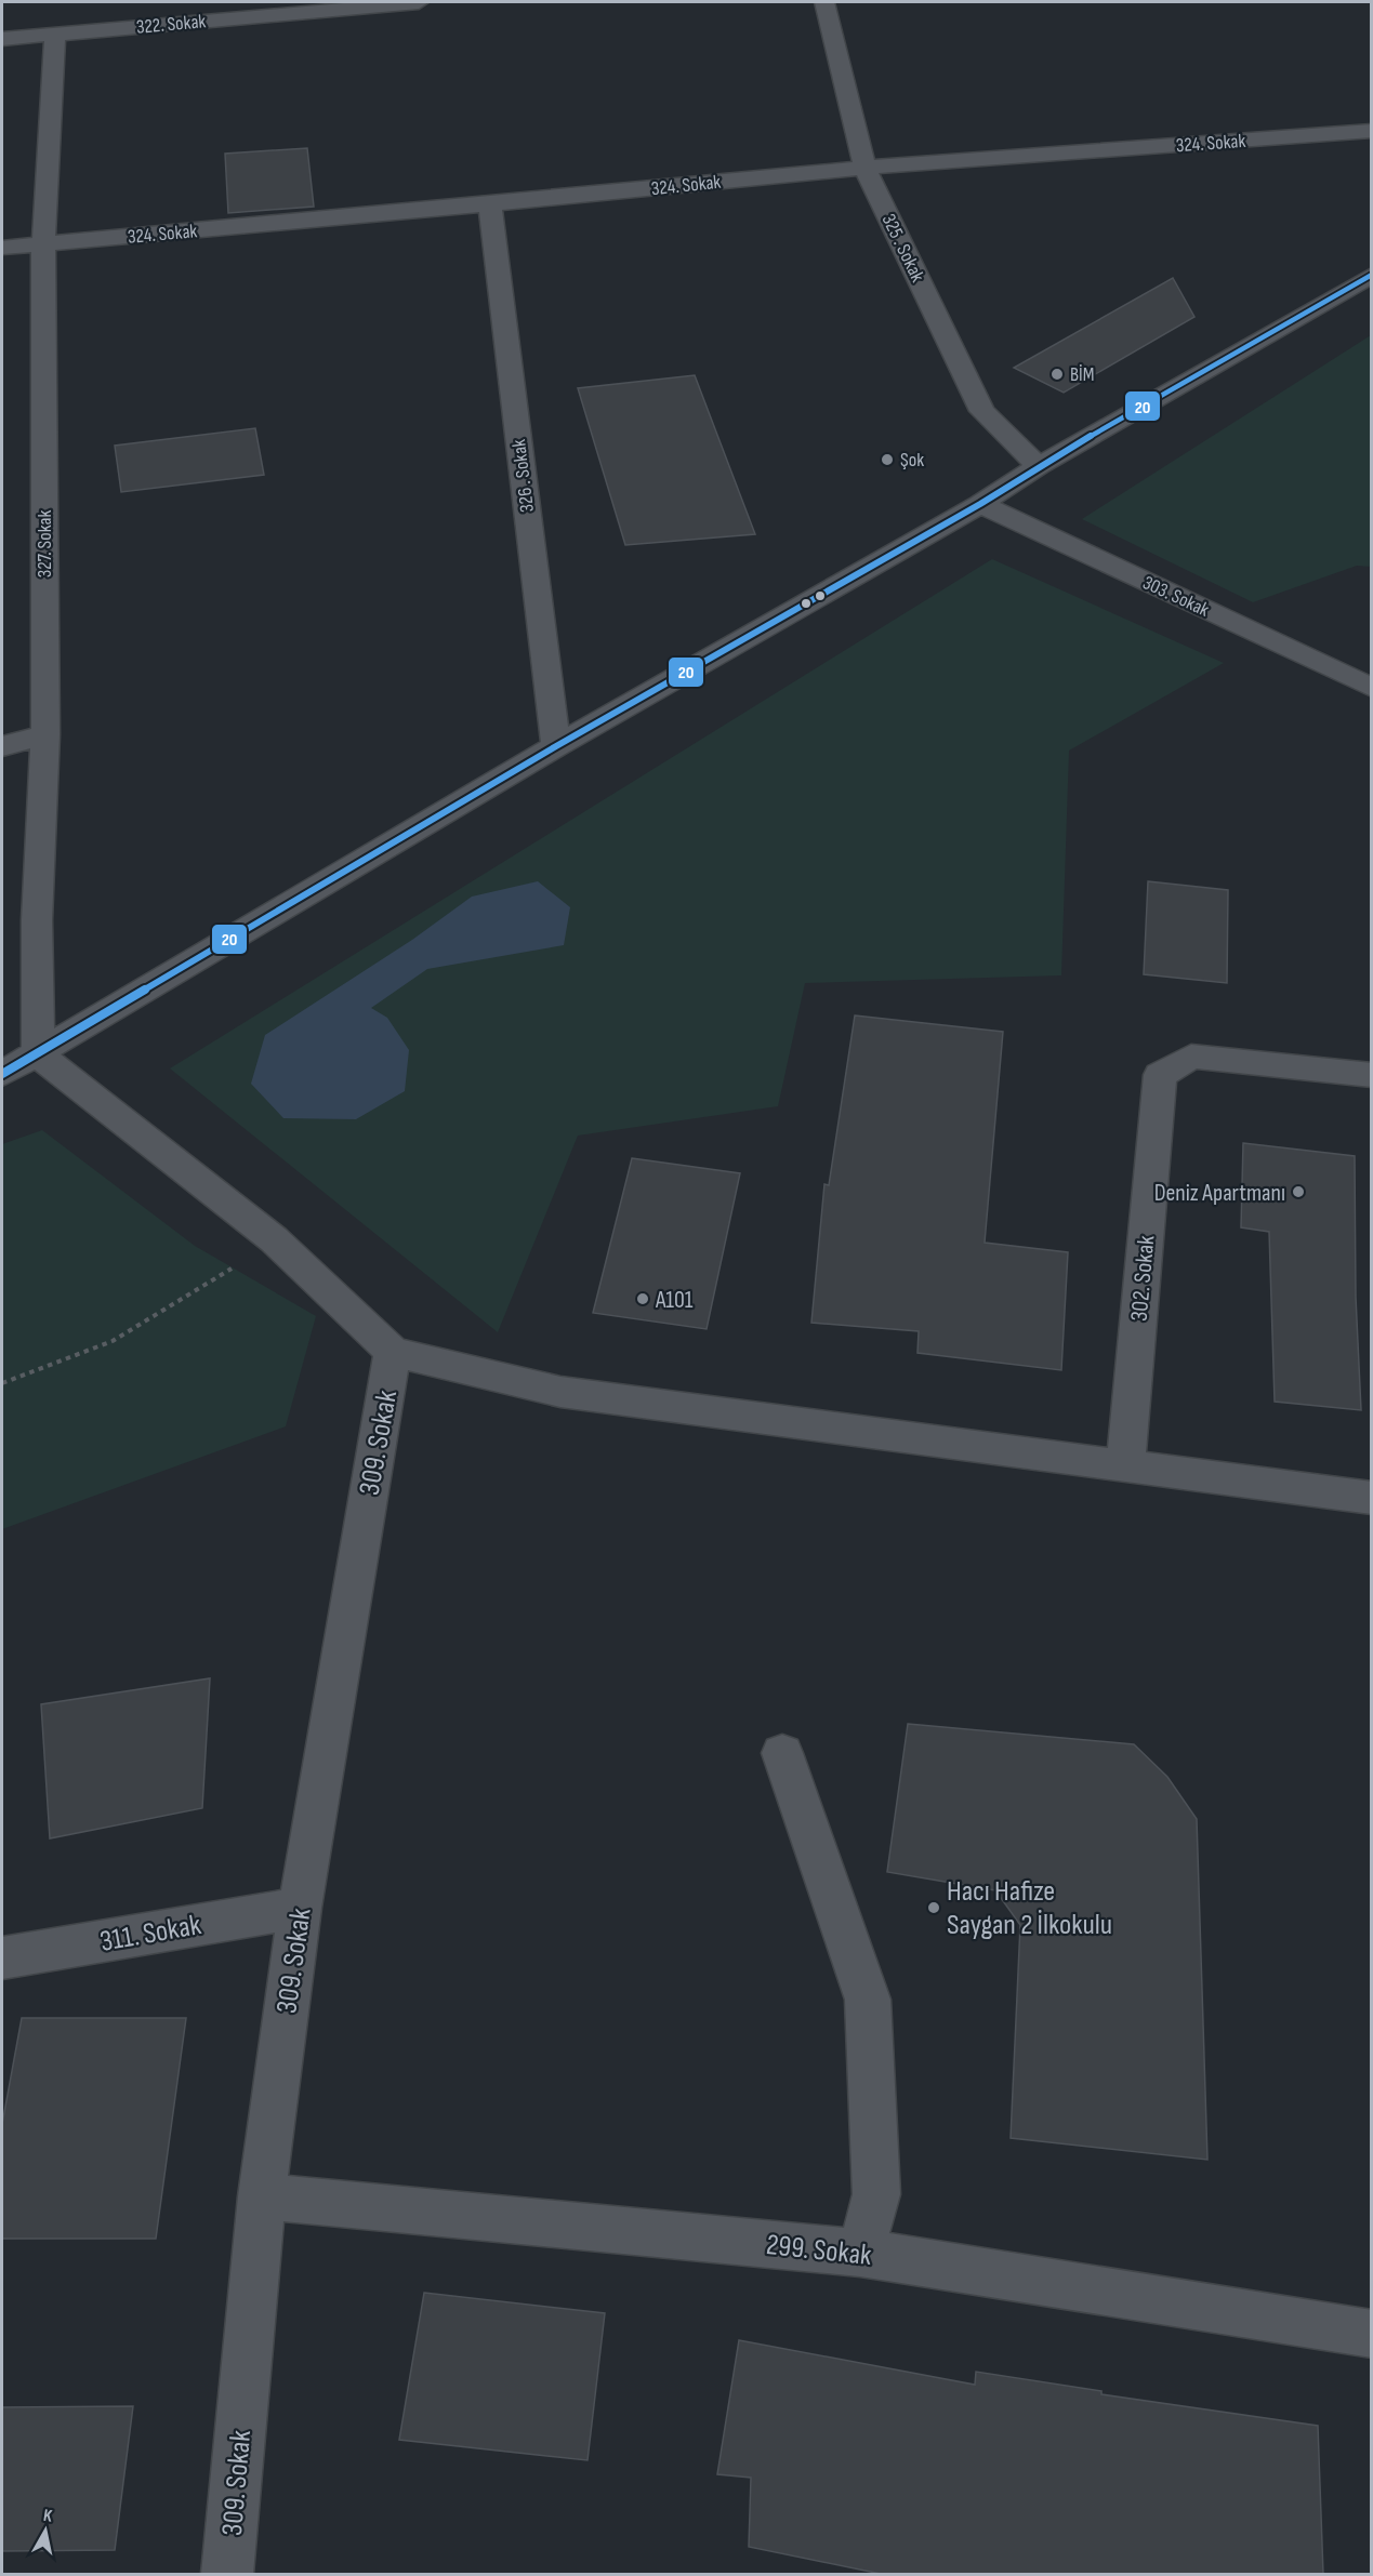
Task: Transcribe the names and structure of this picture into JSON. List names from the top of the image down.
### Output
{
  "streets": {
    "street": [
      "322. Sokak",
      "324. Sokak",
      "325 . Sokak",
      "326 . Sokak",
      "327. Sokak",
      "303. Sokak",
      "302. Sokak",
      "309. Sokak",
      "311. Sokak",
      "299. Sokak"
    ]
  },
  "crossings": [
    ["322. Sokak", "327. Sokak"],
    ["324. Sokak", "325 . Sokak"],
    ["324. Sokak", "326 . Sokak"],
    ["324. Sokak", "327. Sokak"],
    ["309. Sokak", "311. Sokak"],
    ["309. Sokak", "299. Sokak"]
  ],
  "places": [
    "BİM",
    "Şok",
    "Deniz Apartmanı",
    "A101",
    "Hacı Hafize Saygan 2 İlkokulu"
  ],
  "lines": ["transit line 20"],
  "north": "top"
}
